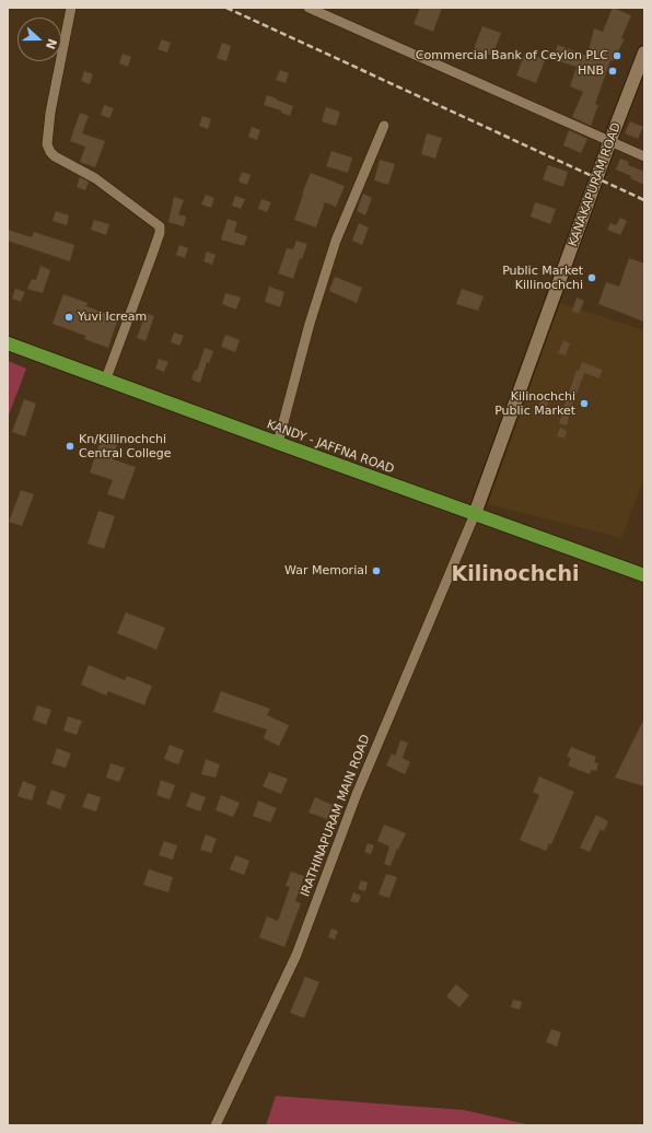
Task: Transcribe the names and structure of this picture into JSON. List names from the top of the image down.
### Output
{
  "streets": {
    "highway": ["KANDY - JAFFNA ROAD"],
    "street": ["KANAKAPURAM ROAD", "IRATHINAPURAM MAIN ROAD"]
  },
  "crossings": [
    ["KANAKAPURAM ROAD", "KANDY - JAFFNA ROAD"],
    ["KANAKAPURAM ROAD", "IRATHINAPURAM MAIN ROAD"],
    ["KANDY - JAFFNA ROAD", "IRATHINAPURAM MAIN ROAD"]
  ],
  "districts": ["Kilinochchi"],
  "places": [
    "Commercial Bank of Ceylon PLC",
    "HNB",
    "Public Market Killinochchi",
    "Yuvi Icream",
    "Kilinochchi Public Market",
    "Kn/Killinochchi Central College",
    "War Memorial"
  ],
  "north": "right"
}
